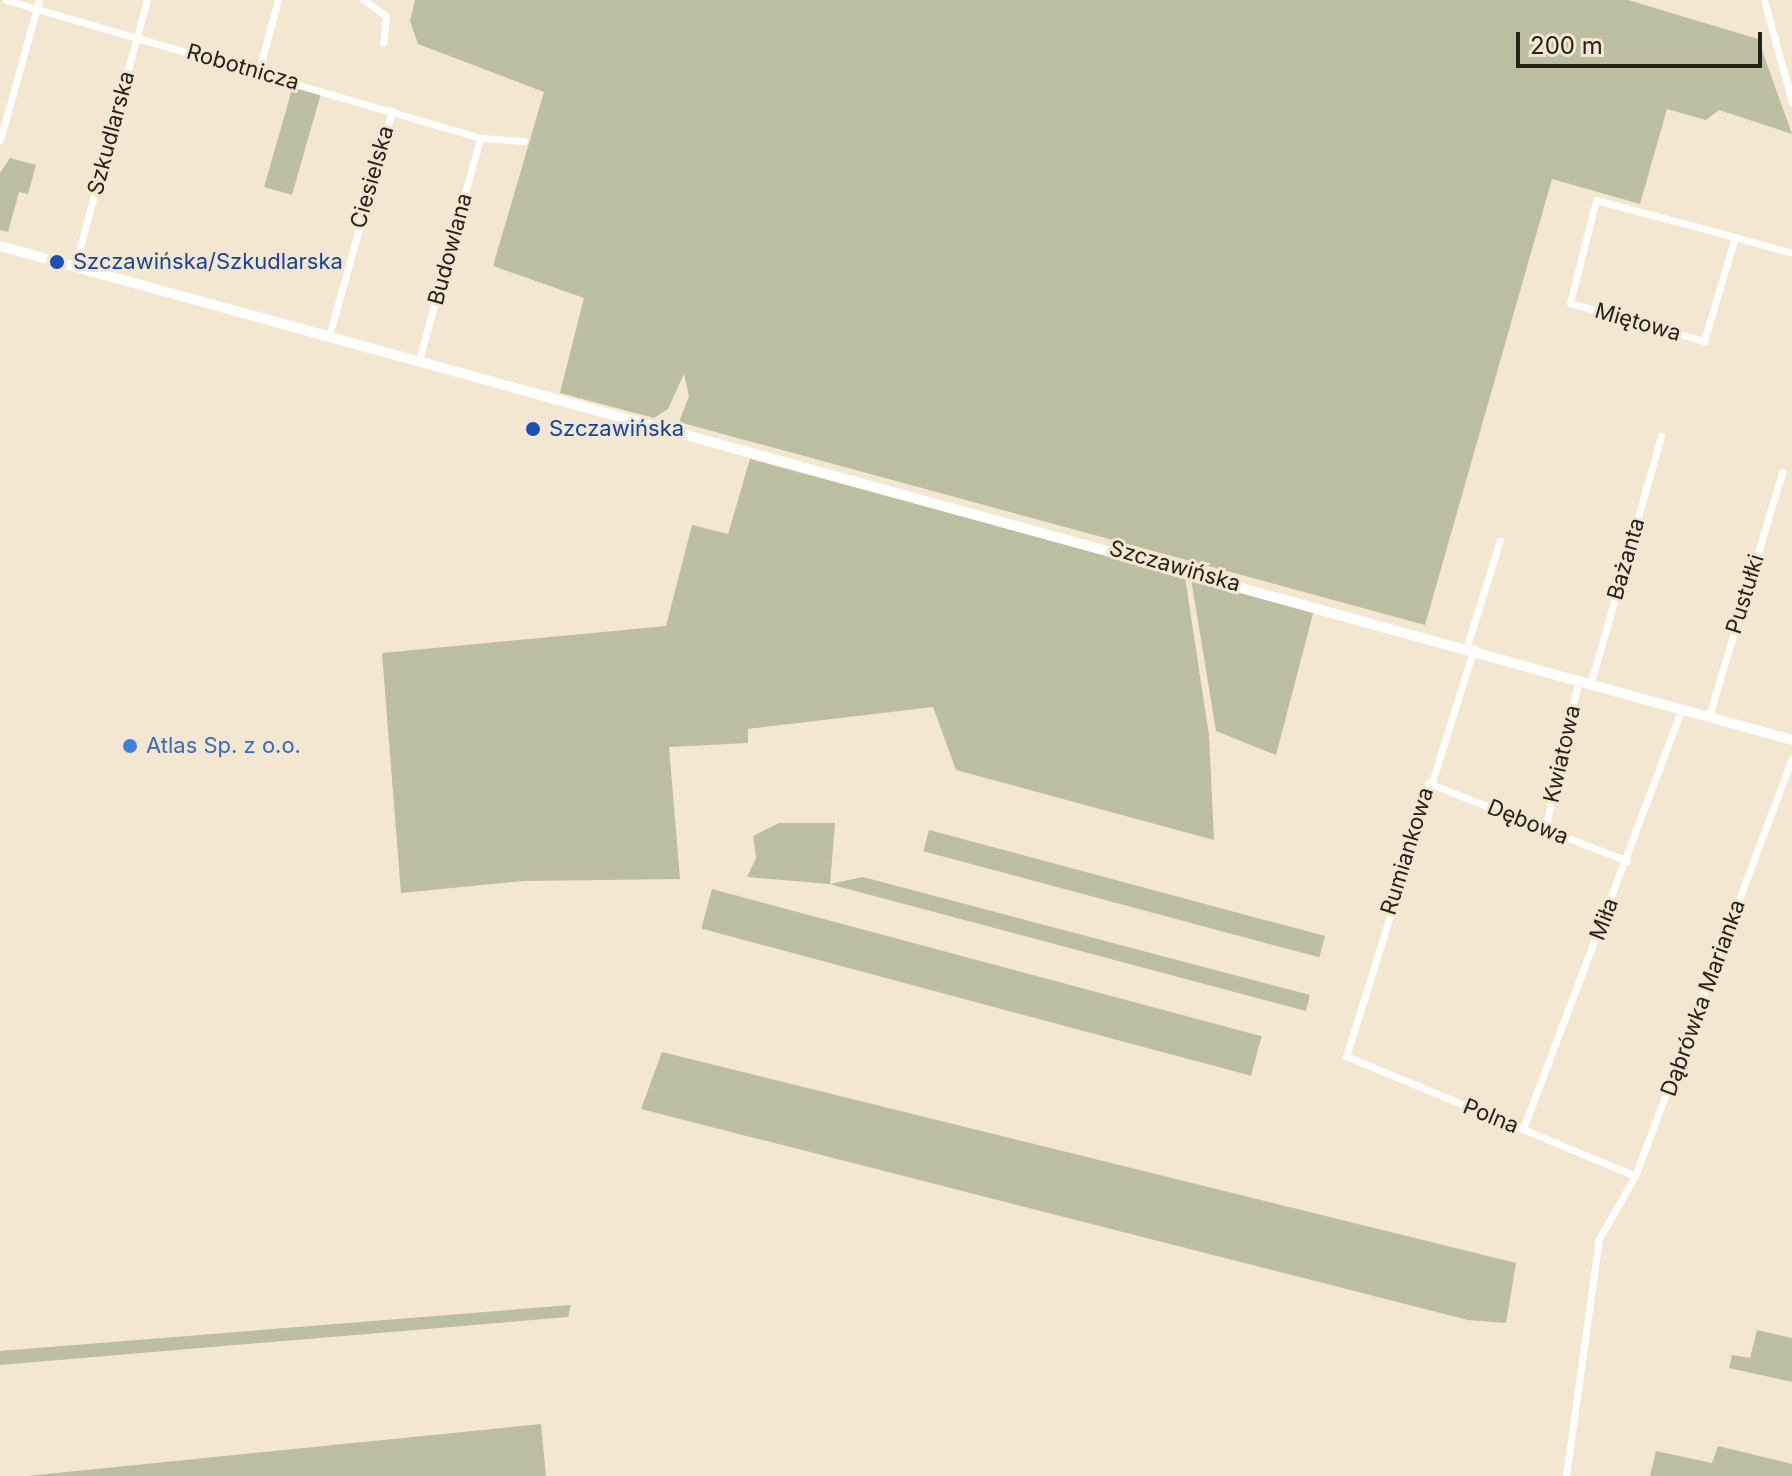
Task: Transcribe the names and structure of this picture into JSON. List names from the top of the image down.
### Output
{
  "streets": {
    "street": [
      "Robotnicza",
      "Szkudlarska",
      "Ciesielska",
      "Budowlana",
      "Miętowa",
      "Bażanta",
      "Szczawińska",
      "Pustułki",
      "Kwiatowa",
      "Dębowa",
      "Rumiankowa",
      "Miła",
      "Dąbrówka Marianka",
      "Polna"
    ]
  },
  "crossings": [
    ["Robotnicza", "Szkudlarska"],
    ["Robotnicza", "Ciesielska"],
    ["Robotnicza", "Budowlana"],
    ["Szkudlarska", "Szczawińska"],
    ["Ciesielska", "Szczawińska"],
    ["Budowlana", "Szczawińska"],
    ["Bażanta", "Szczawińska"],
    ["Bażanta", "Kwiatowa"],
    ["Szczawińska", "Pustułki"],
    ["Szczawińska", "Kwiatowa"],
    ["Szczawińska", "Rumiankowa"],
    ["Szczawińska", "Miła"],
    ["Kwiatowa", "Dębowa"],
    ["Dębowa", "Rumiankowa"],
    ["Dębowa", "Miła"],
    ["Rumiankowa", "Polna"],
    ["Miła", "Polna"],
    ["Dąbrówka Marianka", "Polna"]
  ],
  "places": ["Szczawińska/Szkudlarska", "Szczawińska", "Atlas Sp. z o.o."],
  "scale_bar": "200 m"
}
